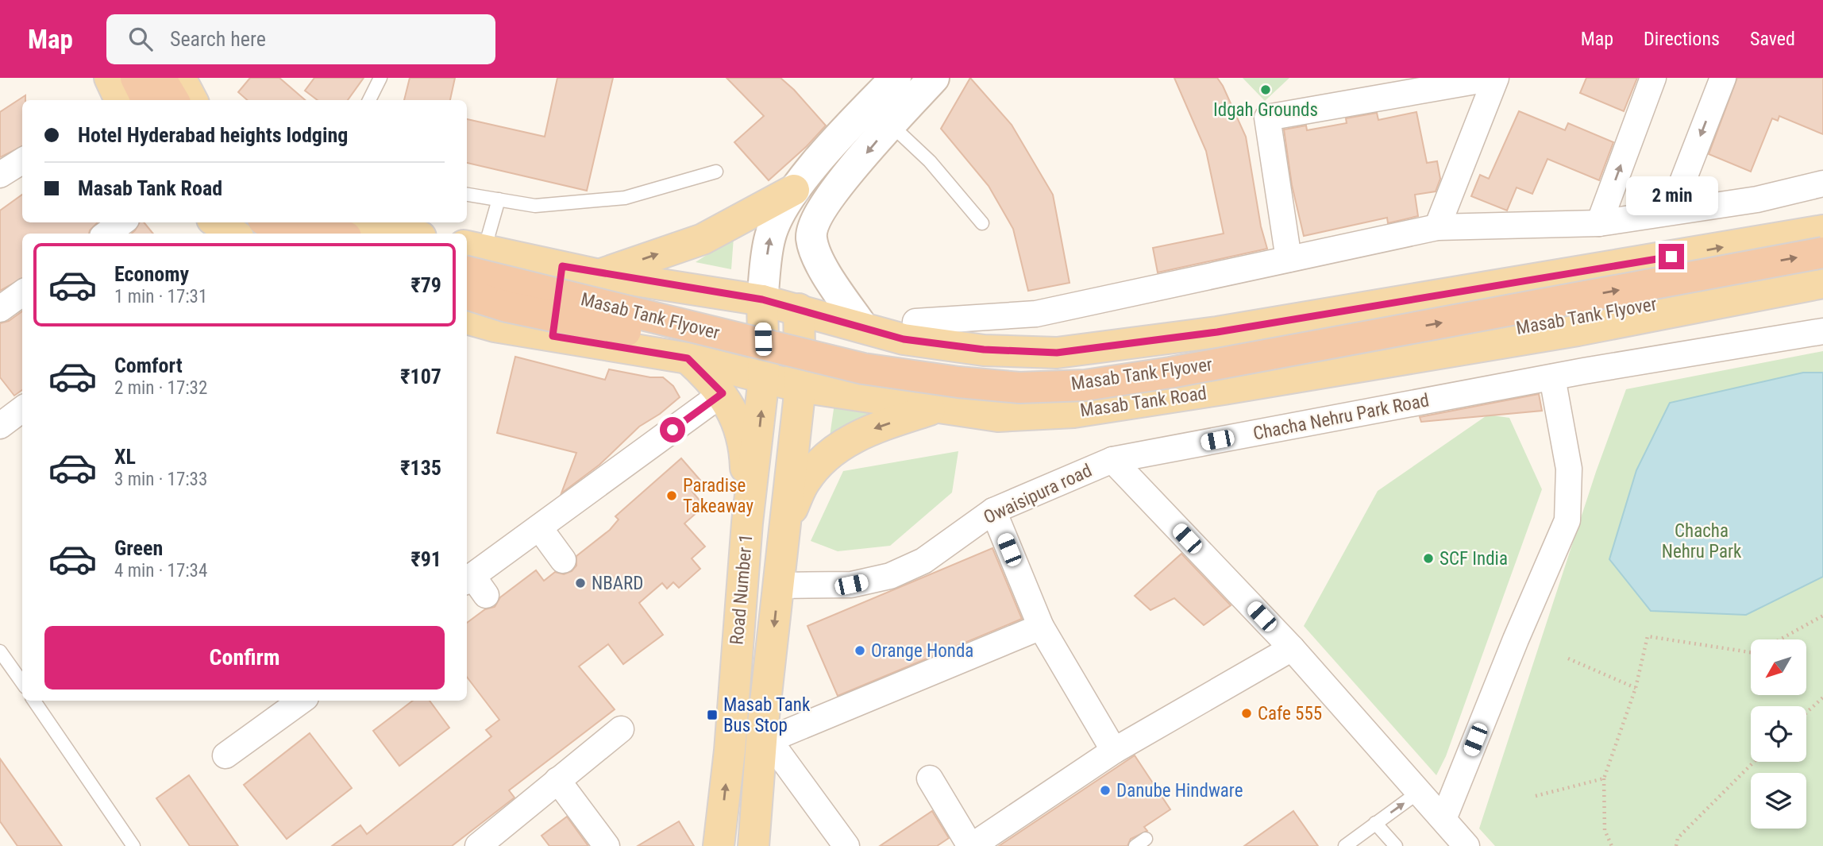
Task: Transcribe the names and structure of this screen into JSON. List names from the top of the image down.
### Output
{
  "streets": {
    "highway": ["Masab Tank Flyover"],
    "main road": ["Masab Tank Road", "Road Number 1"],
    "street": ["Chacha Nehru Park Road", "Owaisipura road"]
  },
  "crossings": [
    ["Masab Tank Road", "Road Number 1"],
    ["Chacha Nehru Park Road", "Owaisipura road"],
    ["Owaisipura road", "Road Number 1"]
  ],
  "parks": ["Chacha Nehru Park"],
  "places": {
    "other": [
      "Idgah Grounds",
      "Paradise Takeaway",
      "SCF India",
      "NBARD",
      "Orange Honda",
      "Cafe 555",
      "Danube Hindware"
    ],
    "transit": ["Masab Tank Bus Stop"]
  },
  "north": "bottom left",
  "page": {
    "header": "Map",
    "search": "Search here",
    "nav": ["Map", "Directions", "Saved"],
    "banner": ["Hotel Hyderabad heights lodging", "Masab Tank Road"],
    "bubble": "2 min",
    "list": [
      {
        "name": "Economy",
        "note": "1 min · 17:31",
        "value": "₹79"
      },
      {
        "name": "Comfort",
        "note": "2 min · 17:32",
        "value": "₹107"
      },
      {
        "name": "XL",
        "note": "3 min · 17:33",
        "value": "₹135"
      },
      {
        "name": "Green",
        "note": "4 min · 17:34",
        "value": "₹91"
      }
    ],
    "buttons": "Confirm"
  }
}
